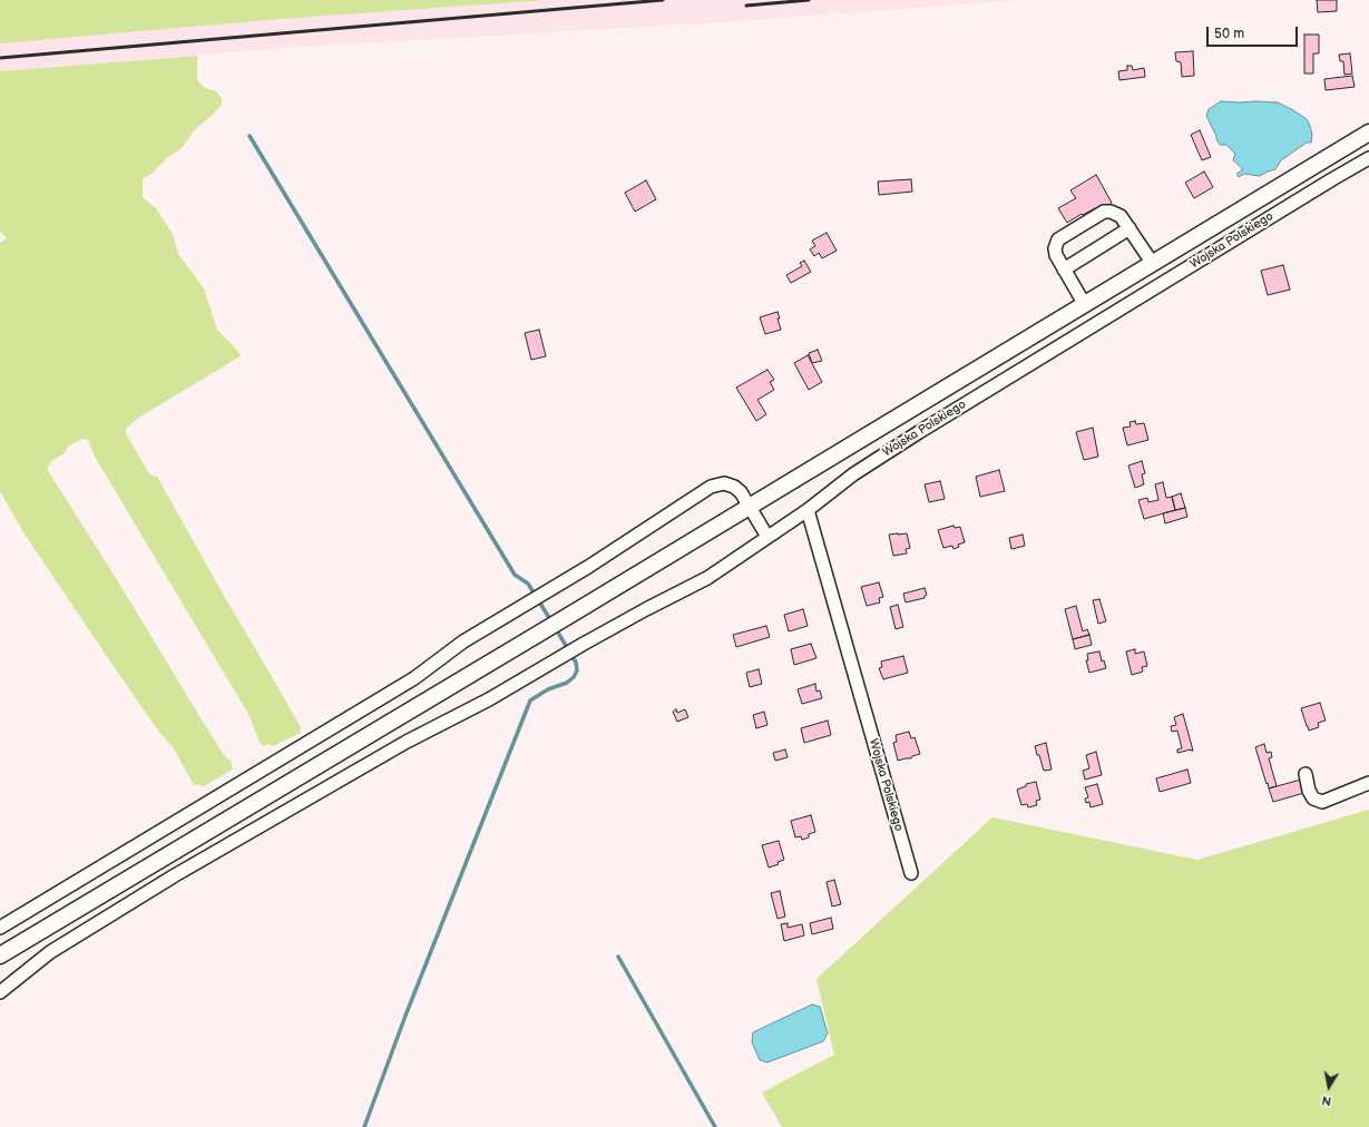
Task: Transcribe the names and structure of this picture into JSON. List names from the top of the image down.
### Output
{
  "streets": {
    "main road": ["Wojska Polskiego"]
  },
  "scale_bar": "50 m",
  "north": "bottom"
}
